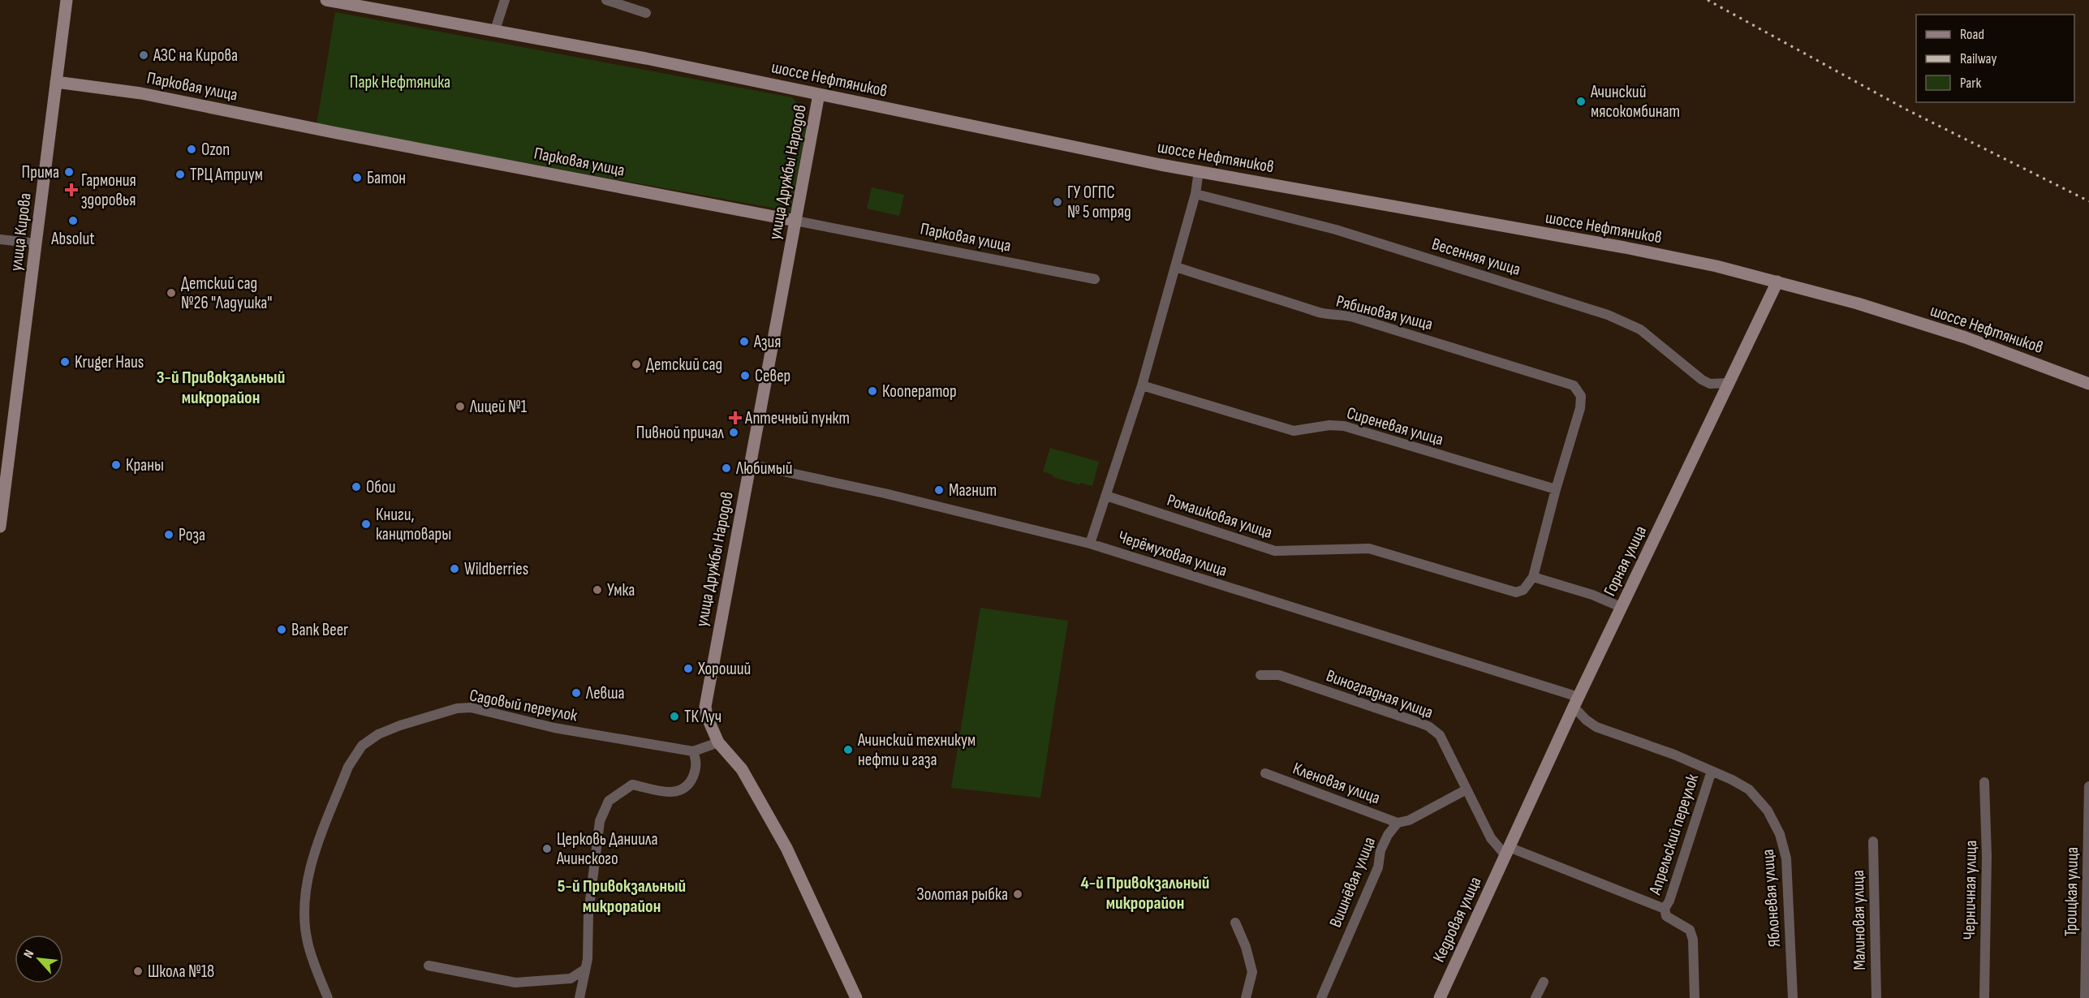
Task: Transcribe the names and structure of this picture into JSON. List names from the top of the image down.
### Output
{
  "streets": {
    "street": [
      "шоссе Нефтяников",
      "Парковая улица",
      "улица Дружбы Народов",
      "улица Кирова",
      "Весенняя улица",
      "Рябиновая улица",
      "Сиреневая улица",
      "Ромашковая улица",
      "Черёмуховая улица",
      "Горная улица",
      "Виноградная улица",
      "Садовый переулок",
      "Кленовая улица",
      "Апрельский переулок",
      "Вишнёвая улица",
      "Черничная улица",
      "Троицкая улица",
      "Яблоневая улица",
      "Кедровая улица",
      "Малиновая улица"
    ]
  },
  "crossings": [
    ["шоссе Нефтяников", "улица Дружбы Народов"],
    ["шоссе Нефтяников", "Горная улица"],
    ["Парковая улица", "улица Дружбы Народов"],
    ["Парковая улица", "улица Кирова"],
    ["улица Дружбы Народов", "Черёмуховая улица"],
    ["улица Дружбы Народов", "Садовый переулок"],
    ["Весенняя улица", "Горная улица"],
    ["Рябиновая улица", "Сиреневая улица"],
    ["Черёмуховая улица", "Горная улица"],
    ["Черёмуховая улица", "Апрельский переулок"],
    ["Черёмуховая улица", "Яблоневая улица"],
    ["Горная улица", "Виноградная улица"],
    ["Горная улица", "Кедровая улица"],
    ["Виноградная улица", "Апрельский переулок"],
    ["Виноградная улица", "Кедровая улица"],
    ["Кленовая улица", "Вишнёвая улица"],
    ["Апрельский переулок", "Яблоневая улица"]
  ],
  "districts": ["3-й Привокзальный микрорайон", "4-й Привокзальный микрорайон", "5-й Привокзальный микрорайон"],
  "parks": ["Парк Нефтяника"],
  "places": {
    "other": [
      "АЗС на Кирова",
      "Ачинский мясокомбинат",
      "Ozon",
      "Прима",
      "ТРЦ Атриум",
      "Батон",
      "ГУ ОГПС № 5 отряд",
      "Absolut",
      "Детский сад №26 \"Ладушка\"",
      "Азия",
      "Kruger Haus",
      "Детский сад",
      "Север",
      "Кооператор",
      "Лицей №1",
      "Пивной причал",
      "Краны",
      "Любимый",
      "Обои",
      "Магнит",
      "Книги, канцтовары",
      "Роза",
      "Wildberries",
      "Умка",
      "Bank Beer",
      "Хороший",
      "Левша",
      "ТК Луч",
      "Ачинский техникум нефти и газа",
      "Церковь Даниила Ачинского",
      "Золотая рыбка",
      "Школа №18"
    ],
    "health": ["Гармония здоровья", "Аптечный пункт"]
  },
  "legend": ["Road", "Railway", "Park"],
  "north": "top left"
}
